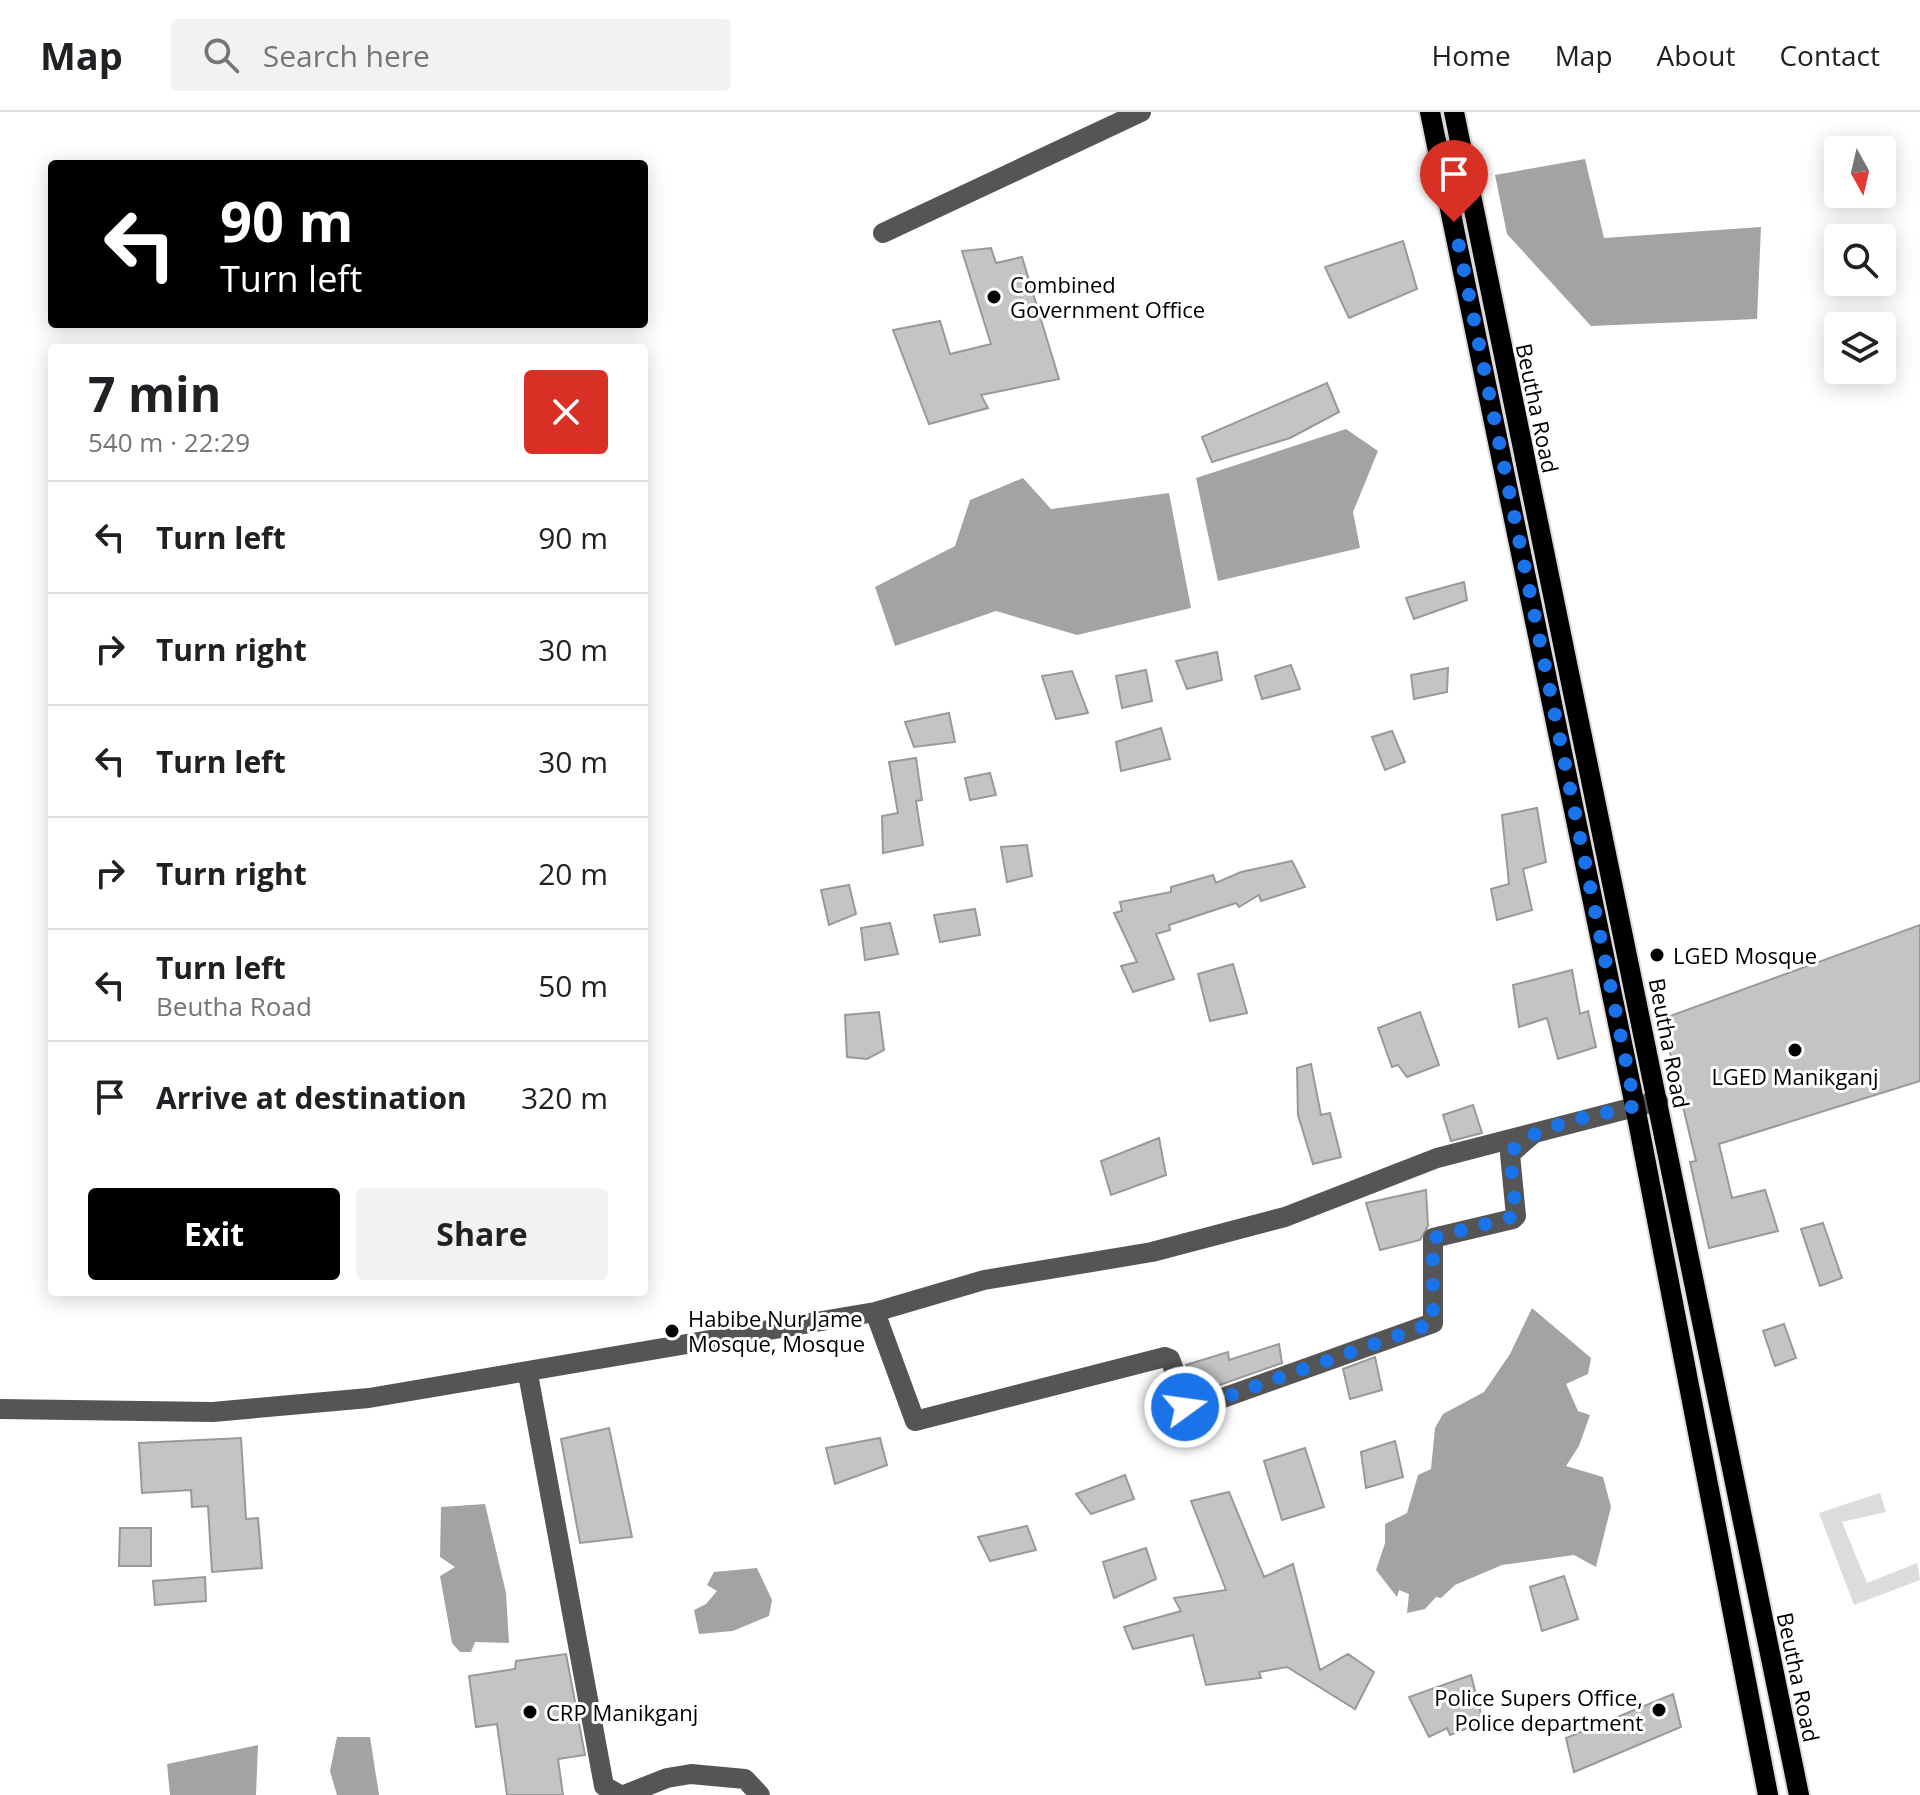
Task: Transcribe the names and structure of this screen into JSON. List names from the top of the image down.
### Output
{
  "streets": {
    "main road": ["Beutha Road"]
  },
  "places": [
    "Combined Government Office",
    "LGED Mosque",
    "LGED Manikganj",
    "Habibe Nur Jame Mosque, Mosque",
    "Police Supers Office, Police department",
    "CRP Manikganj"
  ],
  "north": "bottom",
  "page": {
    "header": "Map",
    "search": "Search here",
    "nav": [
      "Home",
      "Map",
      "About",
      "Contact"
    ],
    "turn": ["90 m", "Turn left"],
    "heading": ["7 min", "540 m · 22:29"],
    "list": [
      {
        "name": "Turn left",
        "value": "90 m"
      },
      {
        "name": "Turn right",
        "value": "30 m"
      },
      {
        "name": "Turn left",
        "value": "30 m"
      },
      {
        "name": "Turn right",
        "value": "20 m"
      },
      {
        "name": "Turn left",
        "note": "Beutha Road",
        "value": "50 m"
      },
      {
        "name": "Arrive at destination",
        "value": "320 m"
      }
    ],
    "buttons": ["Exit", "Share"]
  }
}
